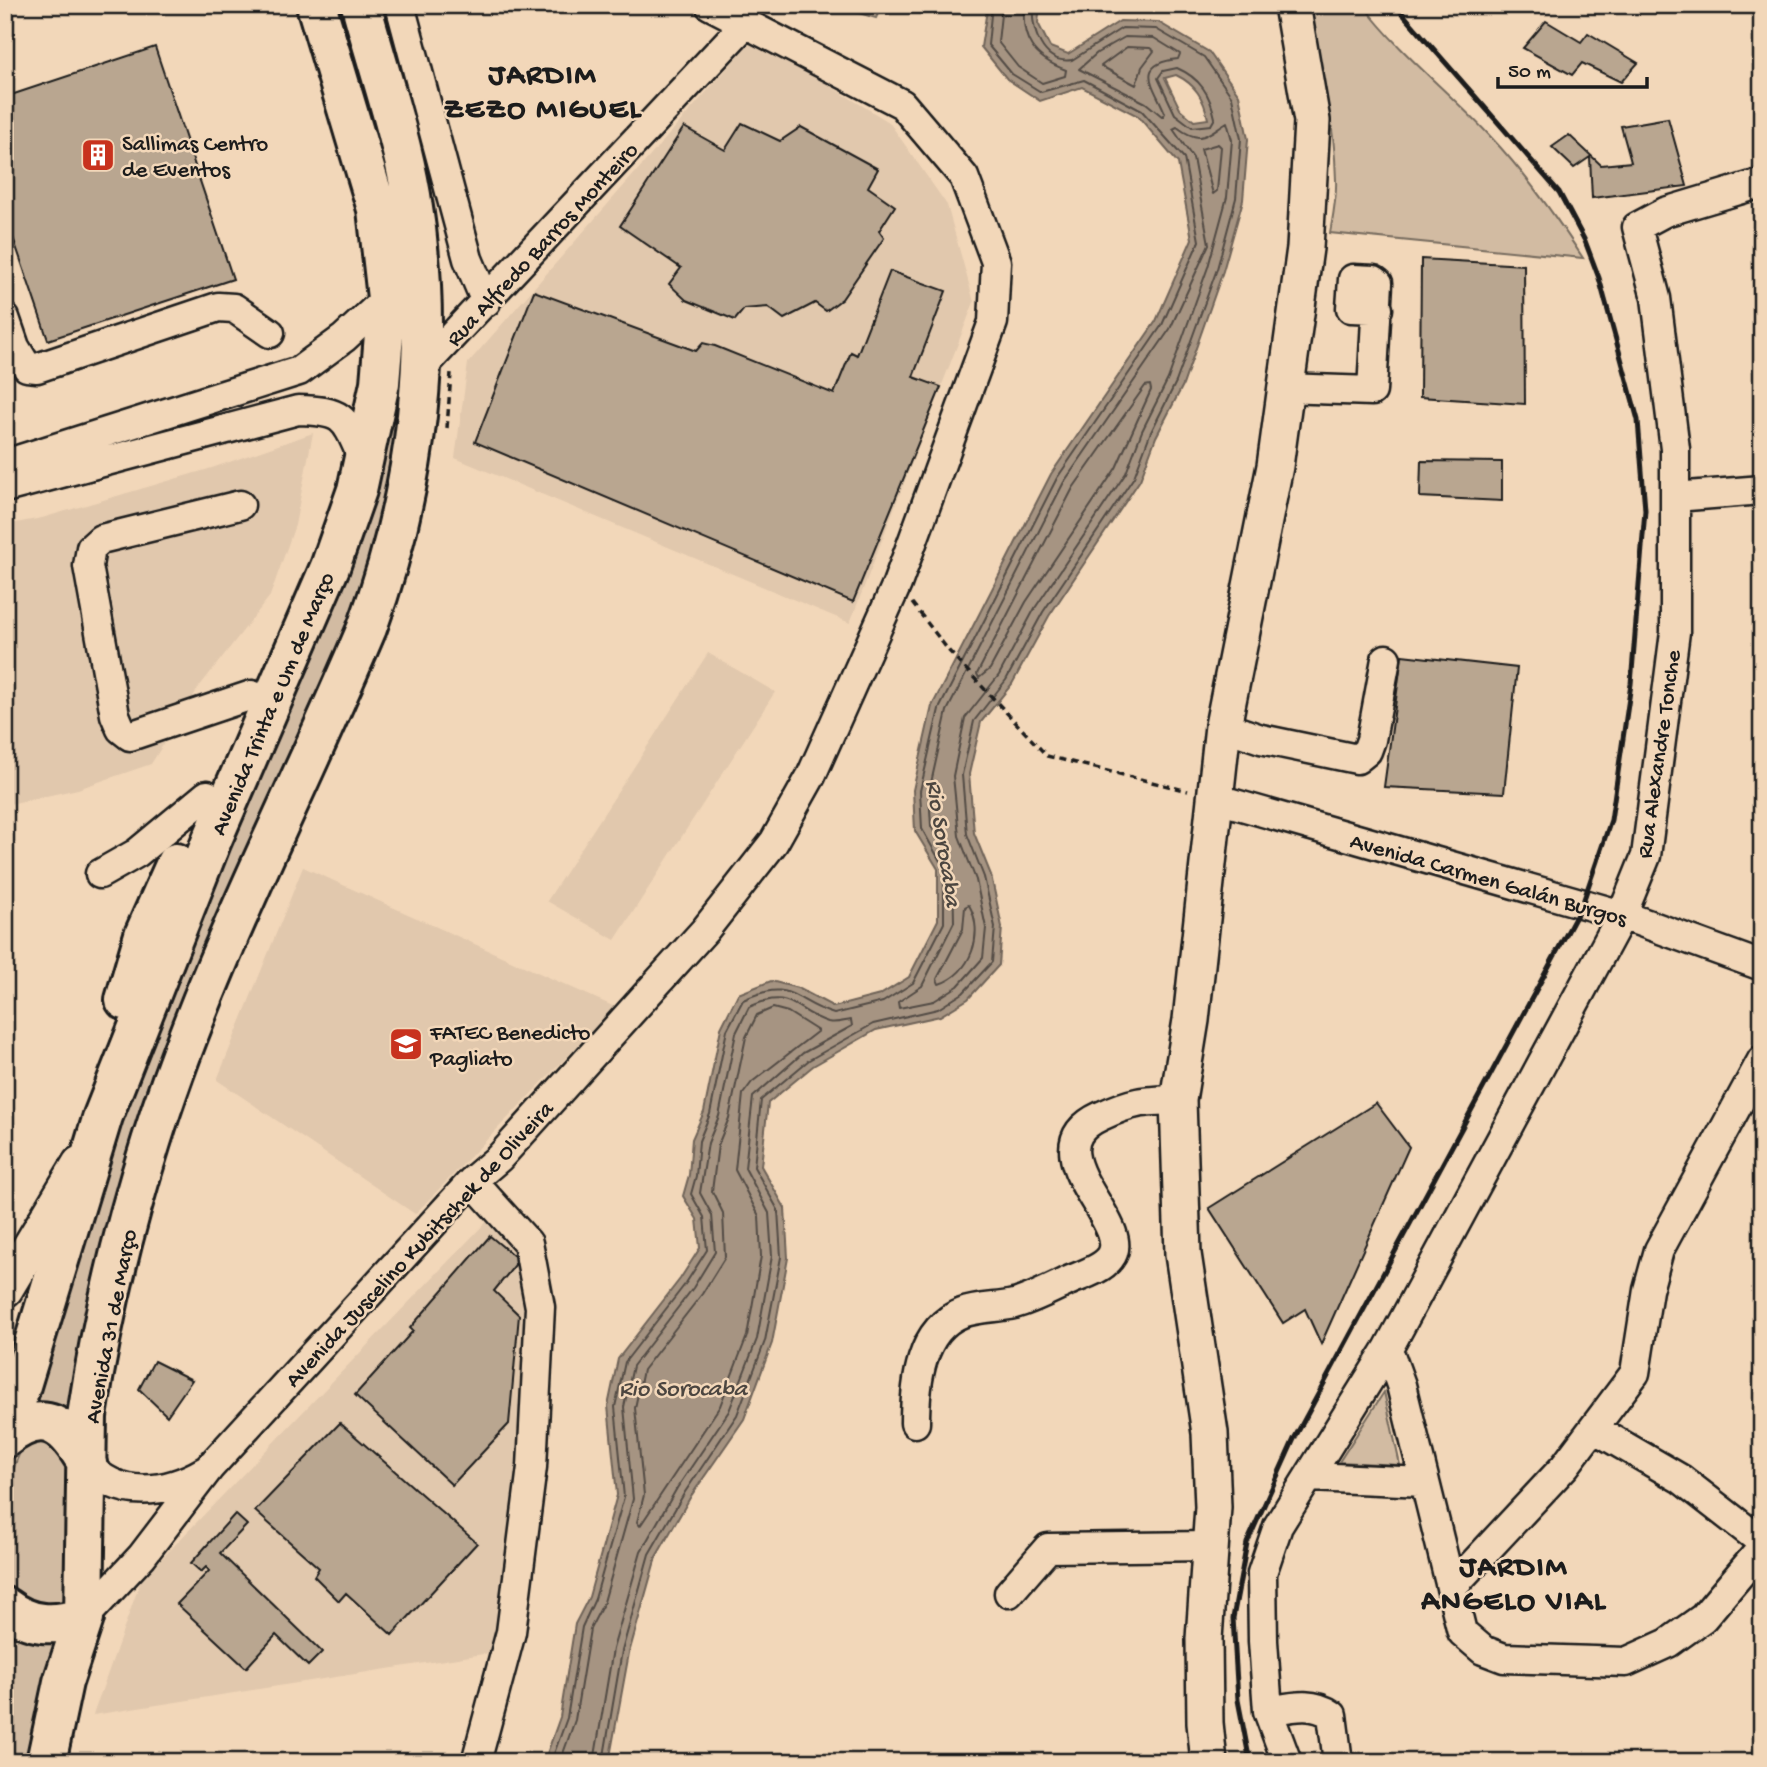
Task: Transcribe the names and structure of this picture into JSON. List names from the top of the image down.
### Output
{
  "streets": {
    "highway": ["Avenida Trinta e Um de Março", "Avenida 31 de Março"],
    "street": [
      "Rua Alfredo Barros Monteiro",
      "Rua Alexandre Tonche",
      "Avenida Carmen Galán Burgos",
      "Avenida Juscelino Kubitschek de Oliveira"
    ]
  },
  "crossings": [
    ["Rua Alfredo Barros Monteiro", "Avenida Juscelino Kubitschek de Oliveira"],
    ["Rua Alfredo Barros Monteiro", "Avenida 31 de Março"],
    ["Rua Alexandre Tonche", "Avenida Carmen Galán Burgos"],
    ["Avenida Juscelino Kubitschek de Oliveira", "Avenida 31 de Março"]
  ],
  "districts": ["JARDIM ZEZO MIGUEL", "JARDIM ANGELO VIAL"],
  "water": ["Rio Sorocaba"],
  "places": {
    "building": ["Sallimas Centro de Eventos"],
    "school or university": ["FATEC Benedicto Pagliato"]
  },
  "scale_bar": "50 m"
}
